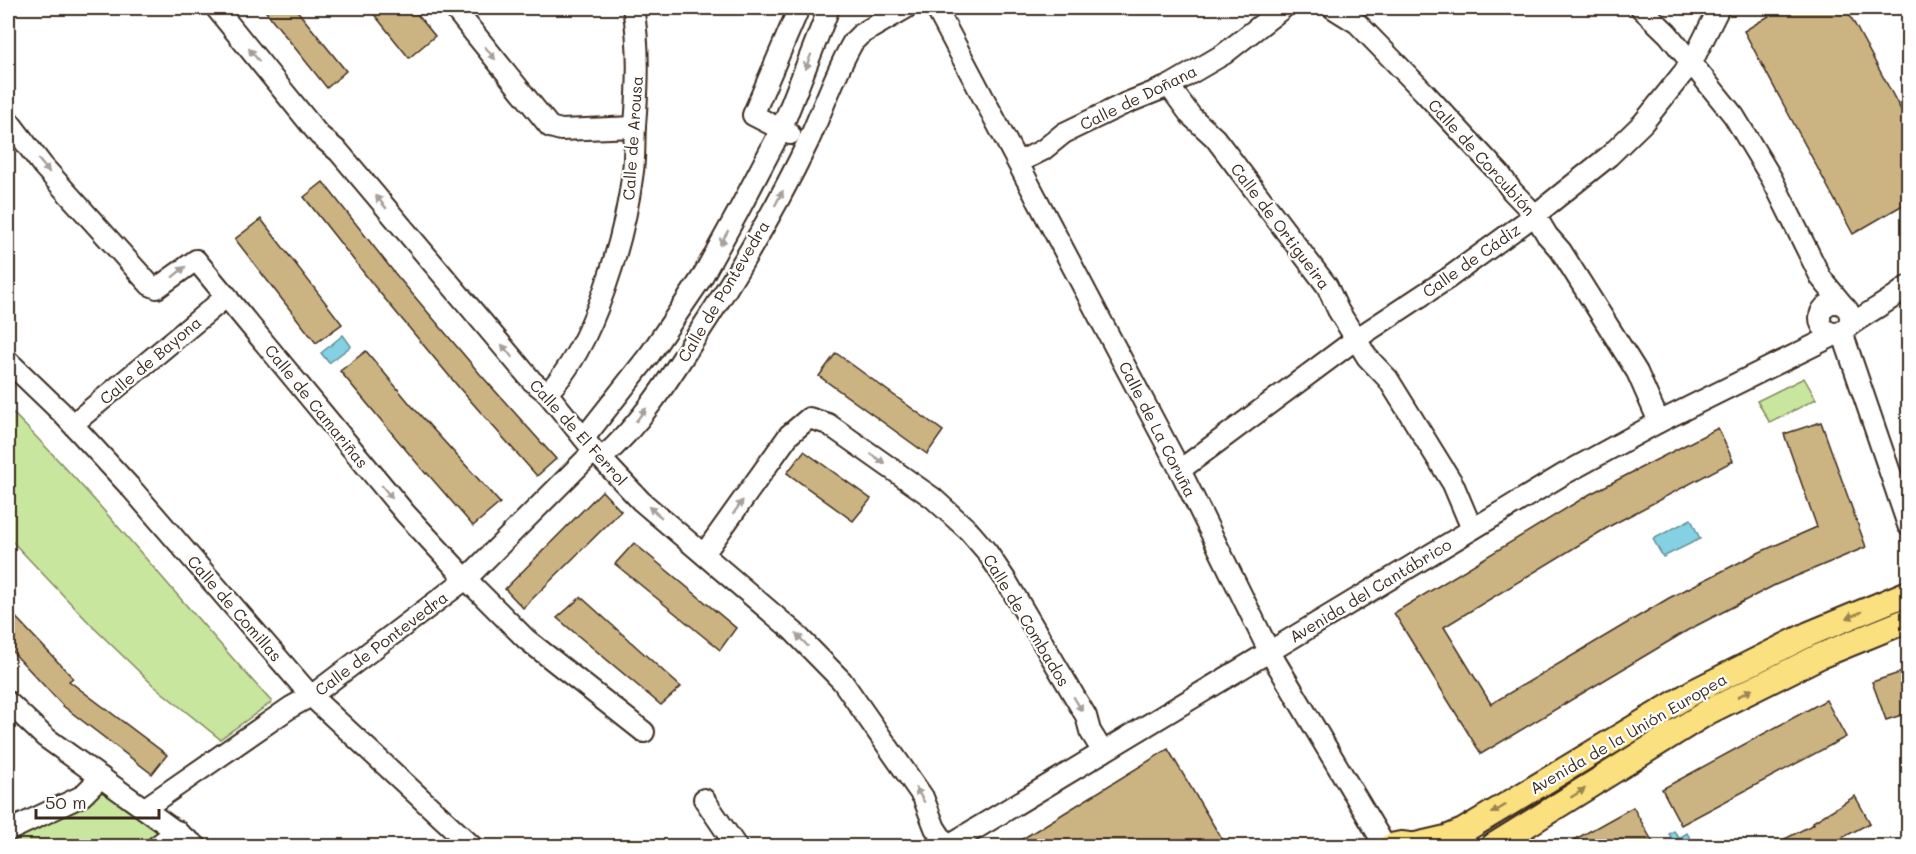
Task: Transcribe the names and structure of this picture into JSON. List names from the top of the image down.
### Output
{
  "streets": {
    "main road": ["Avenida de la Unión Europea"],
    "street": [
      "Calle de Doñana",
      "Calle de Arousa",
      "Calle de Corcubión",
      "Calle de Ortigueira",
      "Calle de Cádiz",
      "Calle de Pontevedra",
      "Calle de Bayona",
      "Calle de Camariñas",
      "Calle de La Coruña",
      "Calle de El Ferrol",
      "Avenida del Cantábrico",
      "Calle de Comillas",
      "Calle de Combados"
    ]
  },
  "crossings": [
    ["Calle de Doñana", "Calle de Ortigueira"],
    ["Calle de Doñana", "Calle de La Coruña"],
    ["Calle de Arousa", "Calle de El Ferrol"],
    ["Calle de Corcubión", "Calle de Cádiz"],
    ["Calle de Corcubión", "Avenida del Cantábrico"],
    ["Calle de Ortigueira", "Calle de Cádiz"],
    ["Calle de Ortigueira", "Avenida del Cantábrico"],
    ["Calle de Cádiz", "Calle de La Coruña"],
    ["Calle de Pontevedra", "Calle de Camariñas"],
    ["Calle de Pontevedra", "Calle de El Ferrol"],
    ["Calle de Pontevedra", "Calle de Comillas"],
    ["Calle de Bayona", "Calle de Camariñas"],
    ["Calle de Bayona", "Calle de Comillas"],
    ["Calle de La Coruña", "Avenida del Cantábrico"],
    ["Calle de El Ferrol", "Avenida del Cantábrico"],
    ["Calle de El Ferrol", "Calle de Combados"],
    ["Avenida del Cantábrico", "Calle de Combados"]
  ],
  "one_way": ["Calle de Camariñas", "Calle de El Ferrol"],
  "scale_bar": "50 m"
}
